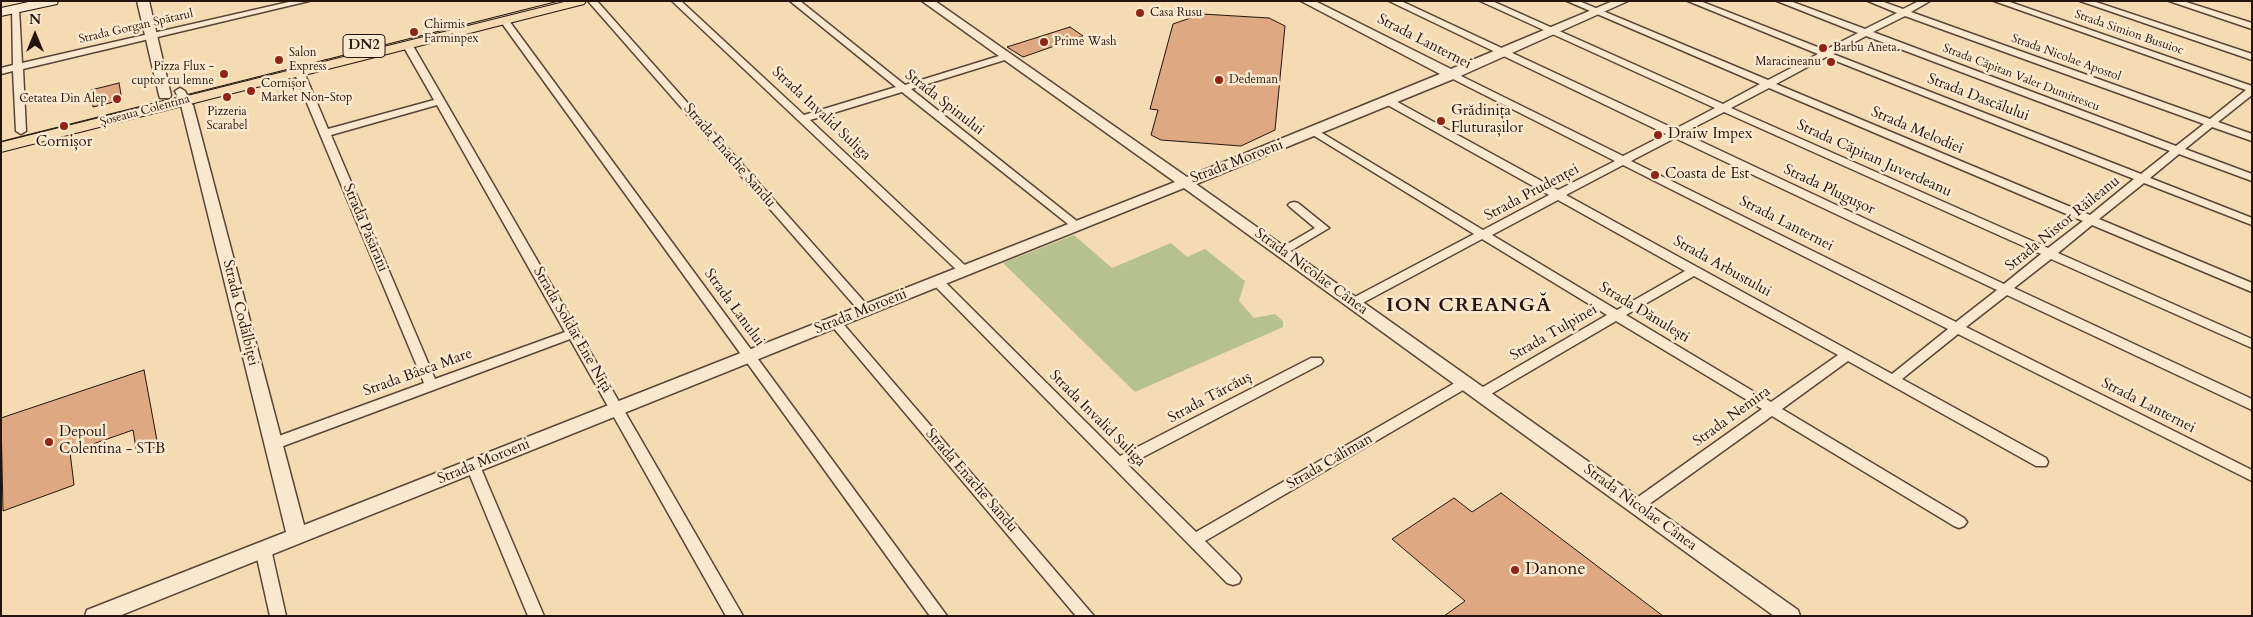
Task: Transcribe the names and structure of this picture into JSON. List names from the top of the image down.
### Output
{
  "streets": {
    "main road": ["DN2", "Șoseaua Colentina"],
    "street": [
      "Strada Gorgan Spătarul",
      "Strada Simion Busuioc",
      "Strada Lanternei",
      "Strada Nicolae Apostol",
      "Strada Căpitan Valer Dumitrescu",
      "Strada Dascălului",
      "Strada Spinului",
      "Strada Invalid Suliga",
      "Strada Melodiei",
      "Strada Enache Sandu",
      "Strada Căpitan Juverdeanu",
      "Strada Moroeni",
      "Strada Plugușor",
      "Strada Prudenței",
      "Strada Nistor Răileanu",
      "Strada Păsărani",
      "Strada Arbustului",
      "Strada Nicolae Cânea",
      "Strada Lanului",
      "Strada Codălbiței",
      "Strada Dănulești",
      "Strada Soldat Ene Niță",
      "Strada Tulpinei",
      "Strada Bâsca Mare",
      "Strada Tărcăuș",
      "Strada Nemira",
      "Strada Căliman"
    ]
  },
  "crossings": [
    ["Strada Gorgan Spătarul", "Strada Codălbiței"],
    ["Strada Simion Busuioc", "Strada Nistor Răileanu"],
    ["Strada Lanternei", "Strada Moroeni"],
    ["Strada Lanternei", "Strada Prudenței"],
    ["Strada Lanternei", "Strada Nistor Răileanu"],
    ["Strada Nicolae Apostol", "Strada Prudenței"],
    ["Strada Nicolae Apostol", "Strada Nistor Răileanu"],
    ["Strada Căpitan Valer Dumitrescu", "Strada Prudenței"],
    ["Strada Căpitan Valer Dumitrescu", "Strada Nistor Răileanu"],
    ["Strada Dascălului", "Strada Prudenței"],
    ["Strada Dascălului", "Strada Nistor Răileanu"],
    ["Strada Spinului", "Strada Moroeni"],
    ["Șoseaua Colentina", "Strada Păsărani"],
    ["Șoseaua Colentina", "Strada Lanului"],
    ["Șoseaua Colentina", "Strada Codălbiței"],
    ["Șoseaua Colentina", "Strada Soldat Ene Niță"],
    ["Strada Invalid Suliga", "Strada Moroeni"],
    ["Strada Invalid Suliga", "Strada Tărcăuș"],
    ["Strada Invalid Suliga", "Strada Căliman"],
    ["Strada Melodiei", "Strada Moroeni"],
    ["Strada Melodiei", "Strada Prudenței"],
    ["Strada Melodiei", "Strada Nistor Răileanu"],
    ["Strada Enache Sandu", "Strada Moroeni"],
    ["Strada Căpitan Juverdeanu", "Strada Moroeni"],
    ["Strada Căpitan Juverdeanu", "Strada Prudenței"],
    ["Strada Căpitan Juverdeanu", "Strada Nistor Răileanu"],
    ["Strada Moroeni", "Strada Plugușor"],
    ["Strada Moroeni", "Strada Arbustului"],
    ["Strada Moroeni", "Strada Nicolae Cânea"],
    ["Strada Moroeni", "Strada Lanului"],
    ["Strada Moroeni", "Strada Codălbiței"],
    ["Strada Moroeni", "Strada Dănulești"],
    ["Strada Moroeni", "Strada Soldat Ene Niță"],
    ["Strada Plugușor", "Strada Prudenței"],
    ["Strada Plugușor", "Strada Nistor Răileanu"],
    ["Strada Prudenței", "Strada Arbustului"],
    ["Strada Prudenței", "Strada Nicolae Cânea"],
    ["Strada Prudenței", "Strada Dănulești"],
    ["Strada Nistor Răileanu", "Strada Arbustului"],
    ["Strada Păsărani", "Strada Bâsca Mare"],
    ["Strada Arbustului", "Strada Tulpinei"],
    ["Strada Arbustului", "Strada Nemira"],
    ["Strada Nicolae Cânea", "Strada Tulpinei"],
    ["Strada Nicolae Cânea", "Strada Nemira"],
    ["Strada Nicolae Cânea", "Strada Căliman"],
    ["Strada Codălbiței", "Strada Bâsca Mare"],
    ["Strada Dănulești", "Strada Tulpinei"],
    ["Strada Dănulești", "Strada Nemira"],
    ["Strada Soldat Ene Niță", "Strada Bâsca Mare"]
  ],
  "districts": ["ION CREANGĂ"],
  "places": [
    "Casa Rusu",
    "Chirmis Farminpex",
    "Prime Wash",
    "Barbu Aneta.",
    "Salon Express",
    "Maracineanu",
    "Pizza Flux - cuptor cu lemne",
    "Dedeman",
    "Cornișor Market Non-Stop",
    "Pizzeria Scarabel",
    "Cetatea Din Alep",
    "Grădinița Fluturașilor",
    "Cornișor",
    "Draiw Impex",
    "Coasta de Est",
    "Depoul Colentina - STB",
    "Danone"
  ],
  "north": "top"
}
